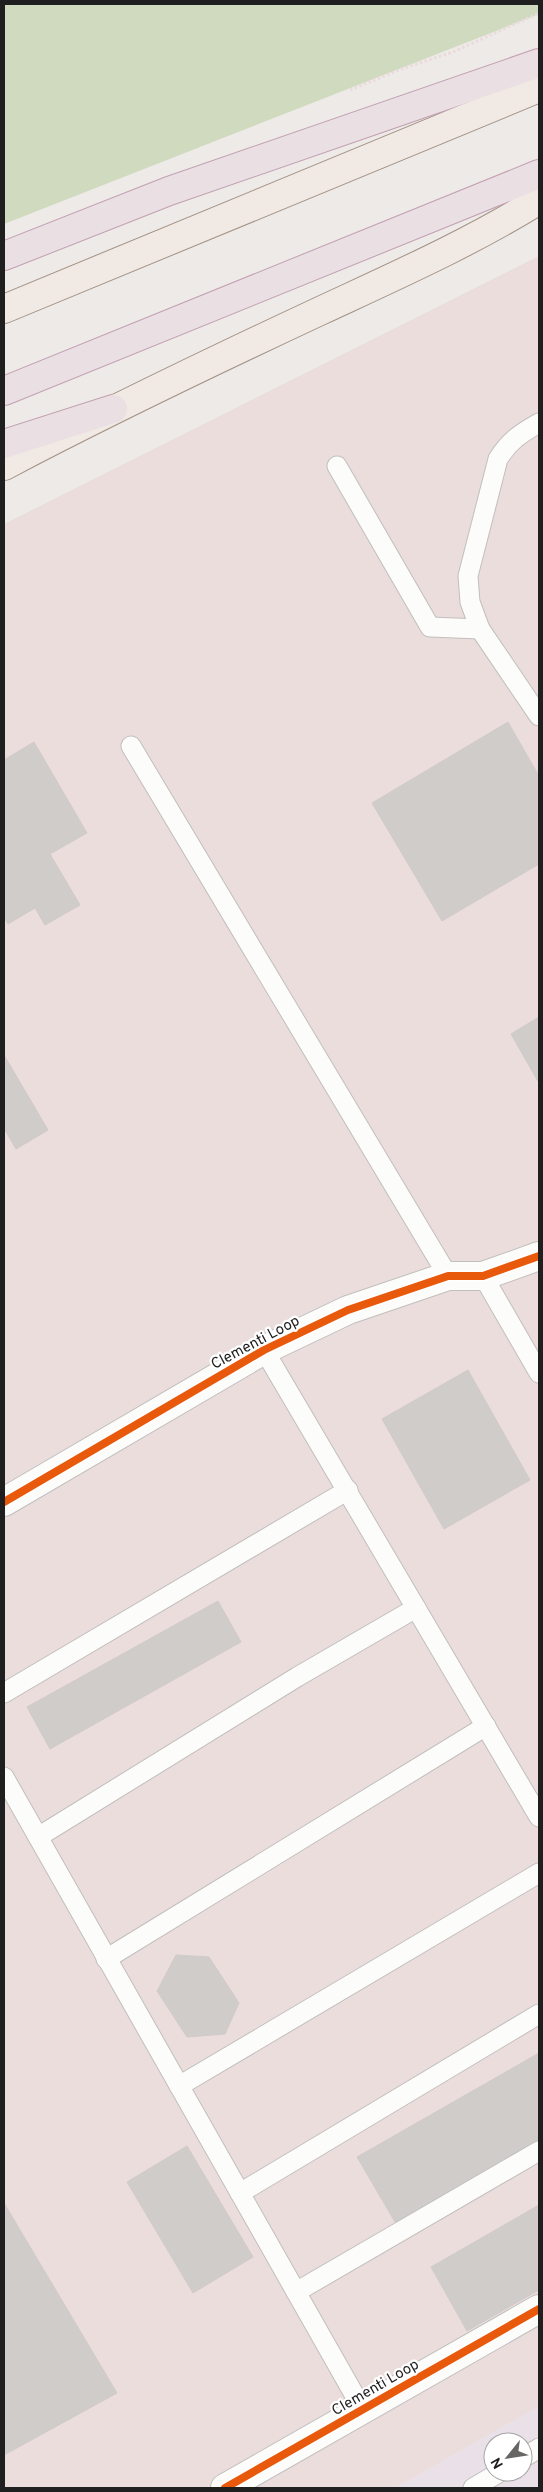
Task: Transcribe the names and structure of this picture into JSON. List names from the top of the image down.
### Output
{
  "streets": {
    "street": ["Clementi Loop"]
  },
  "north": "bottom left"
}
